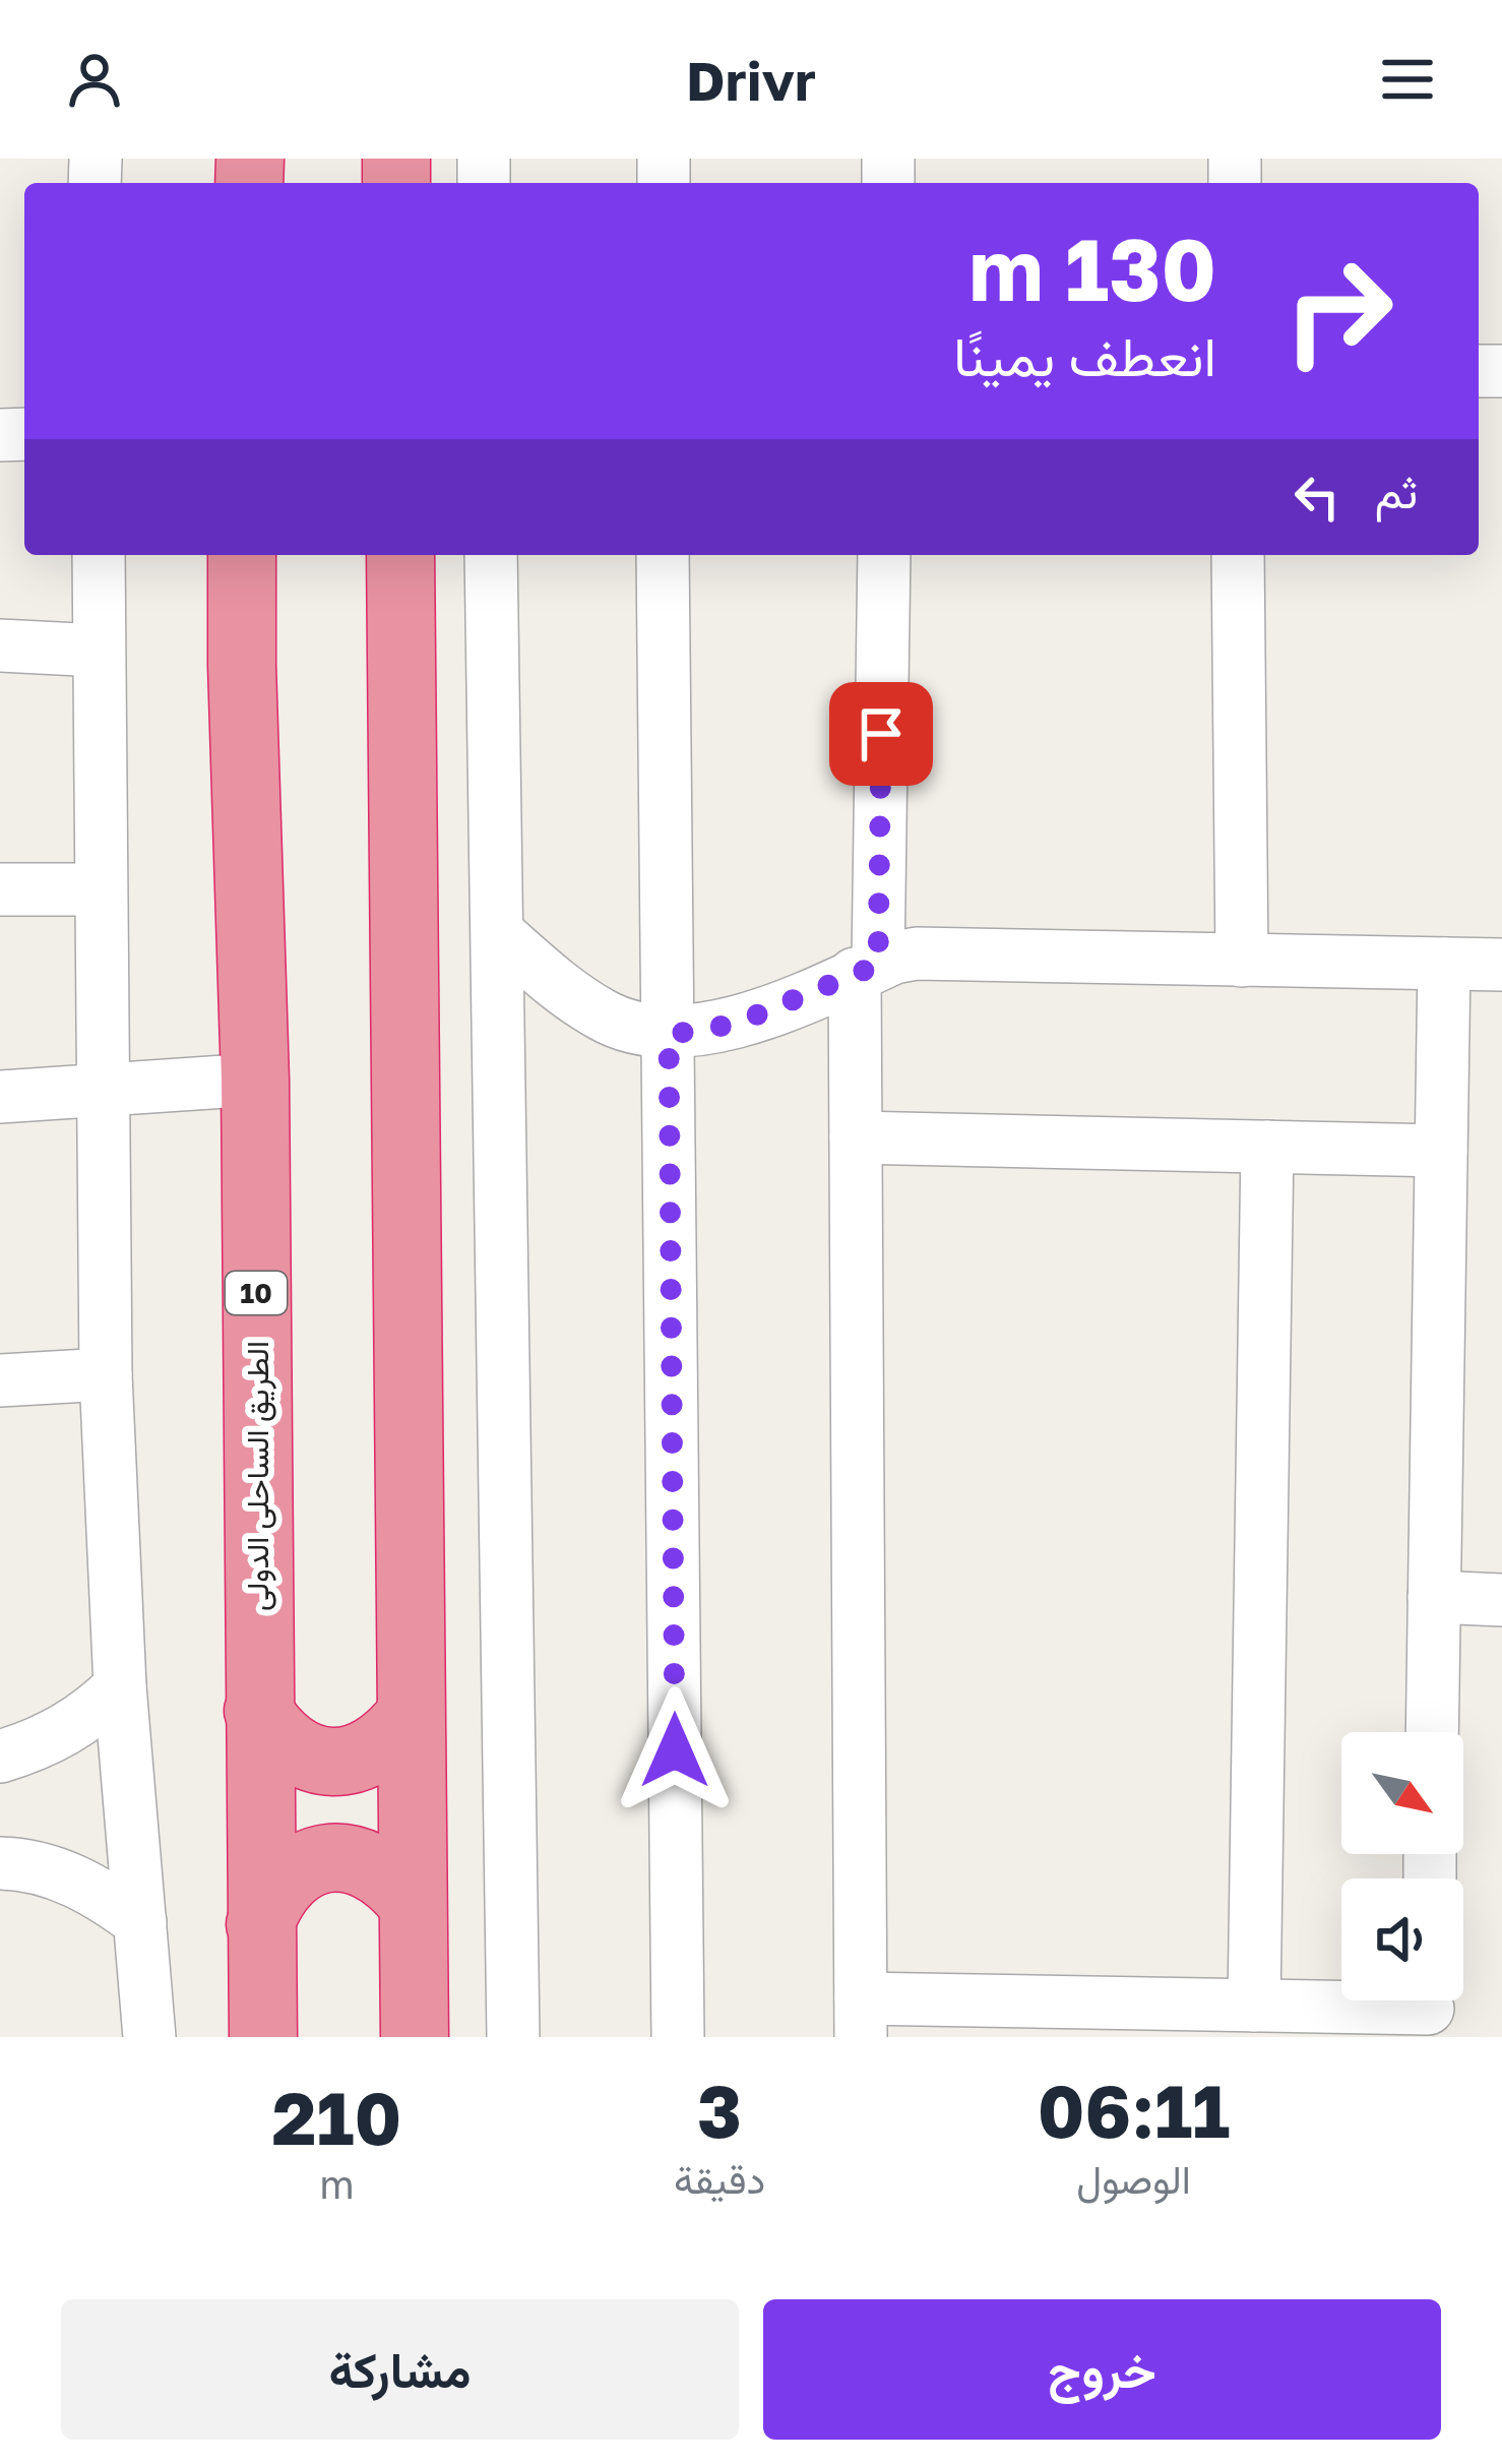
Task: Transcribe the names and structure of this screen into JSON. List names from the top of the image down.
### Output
{
  "streets": {
    "highway": ["10", "الطريق الساحلى الدولى"]
  },
  "north": "bottom right",
  "page": {
    "header": "Drivr",
    "turn": ["130 m", "انعطف يمينًا"],
    "then": "ثم",
    "eta": [
      "06:11",
      "الوصول",
      "3",
      "دقيقة",
      "210",
      "m"
    ],
    "buttons": ["خروج", "مشاركة"]
  }
}
